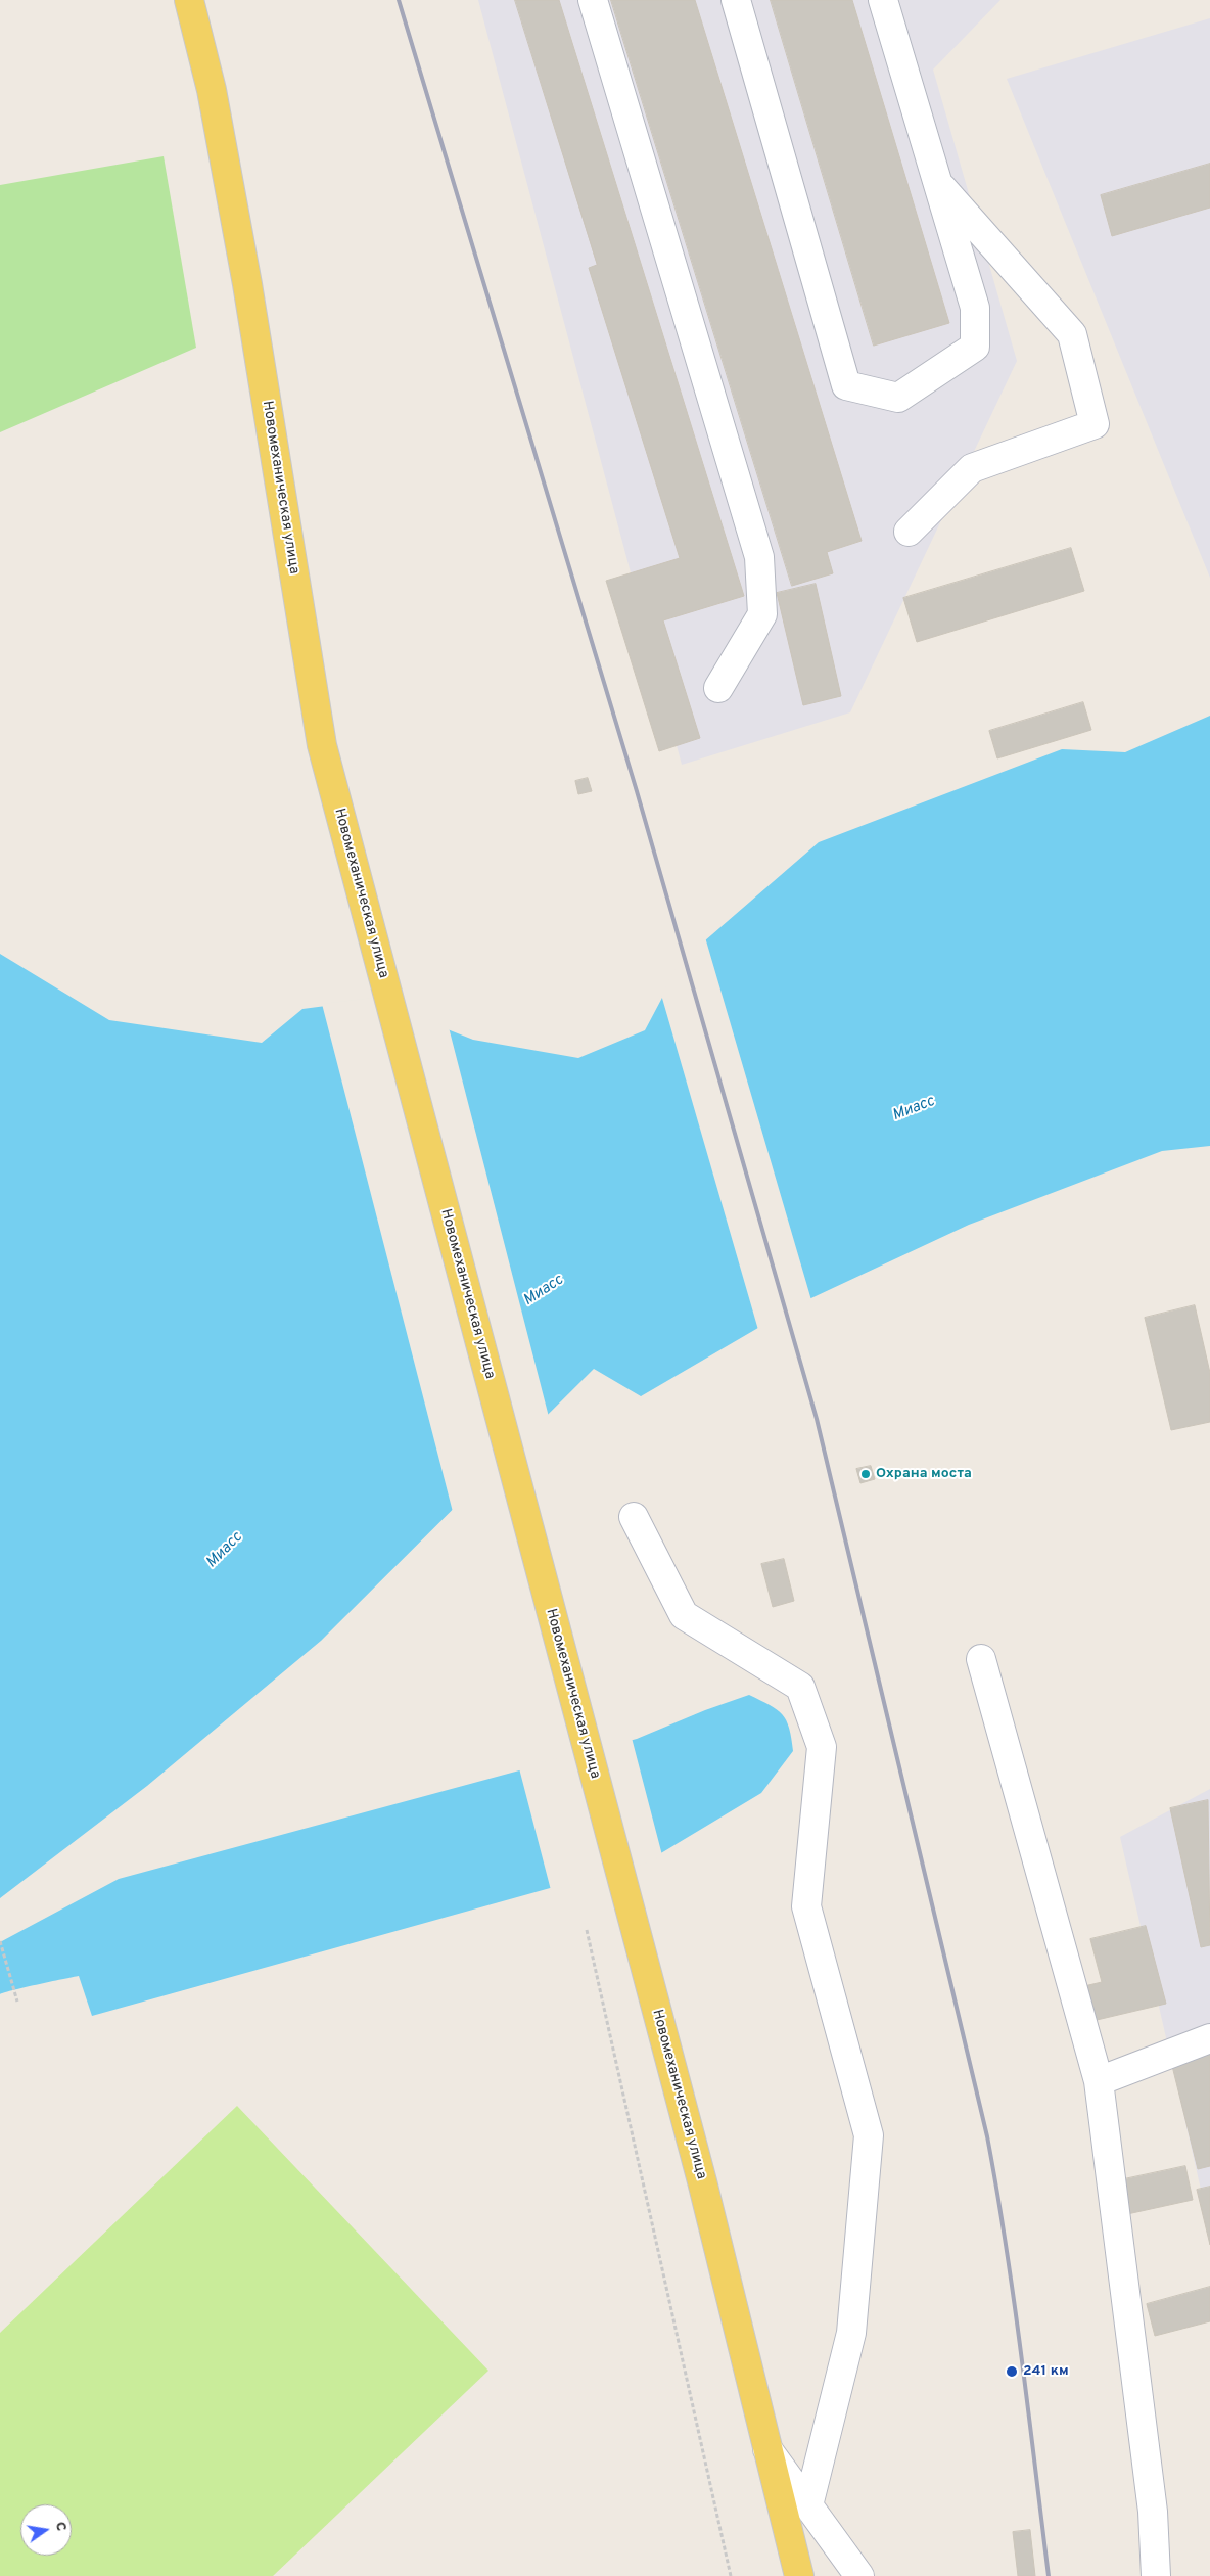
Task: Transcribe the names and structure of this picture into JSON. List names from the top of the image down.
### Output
{
  "streets": {
    "main road": ["Новомеханическая улица"]
  },
  "water": ["Миасс"],
  "places": ["Охрана моста", "241 км"],
  "north": "right"
}
